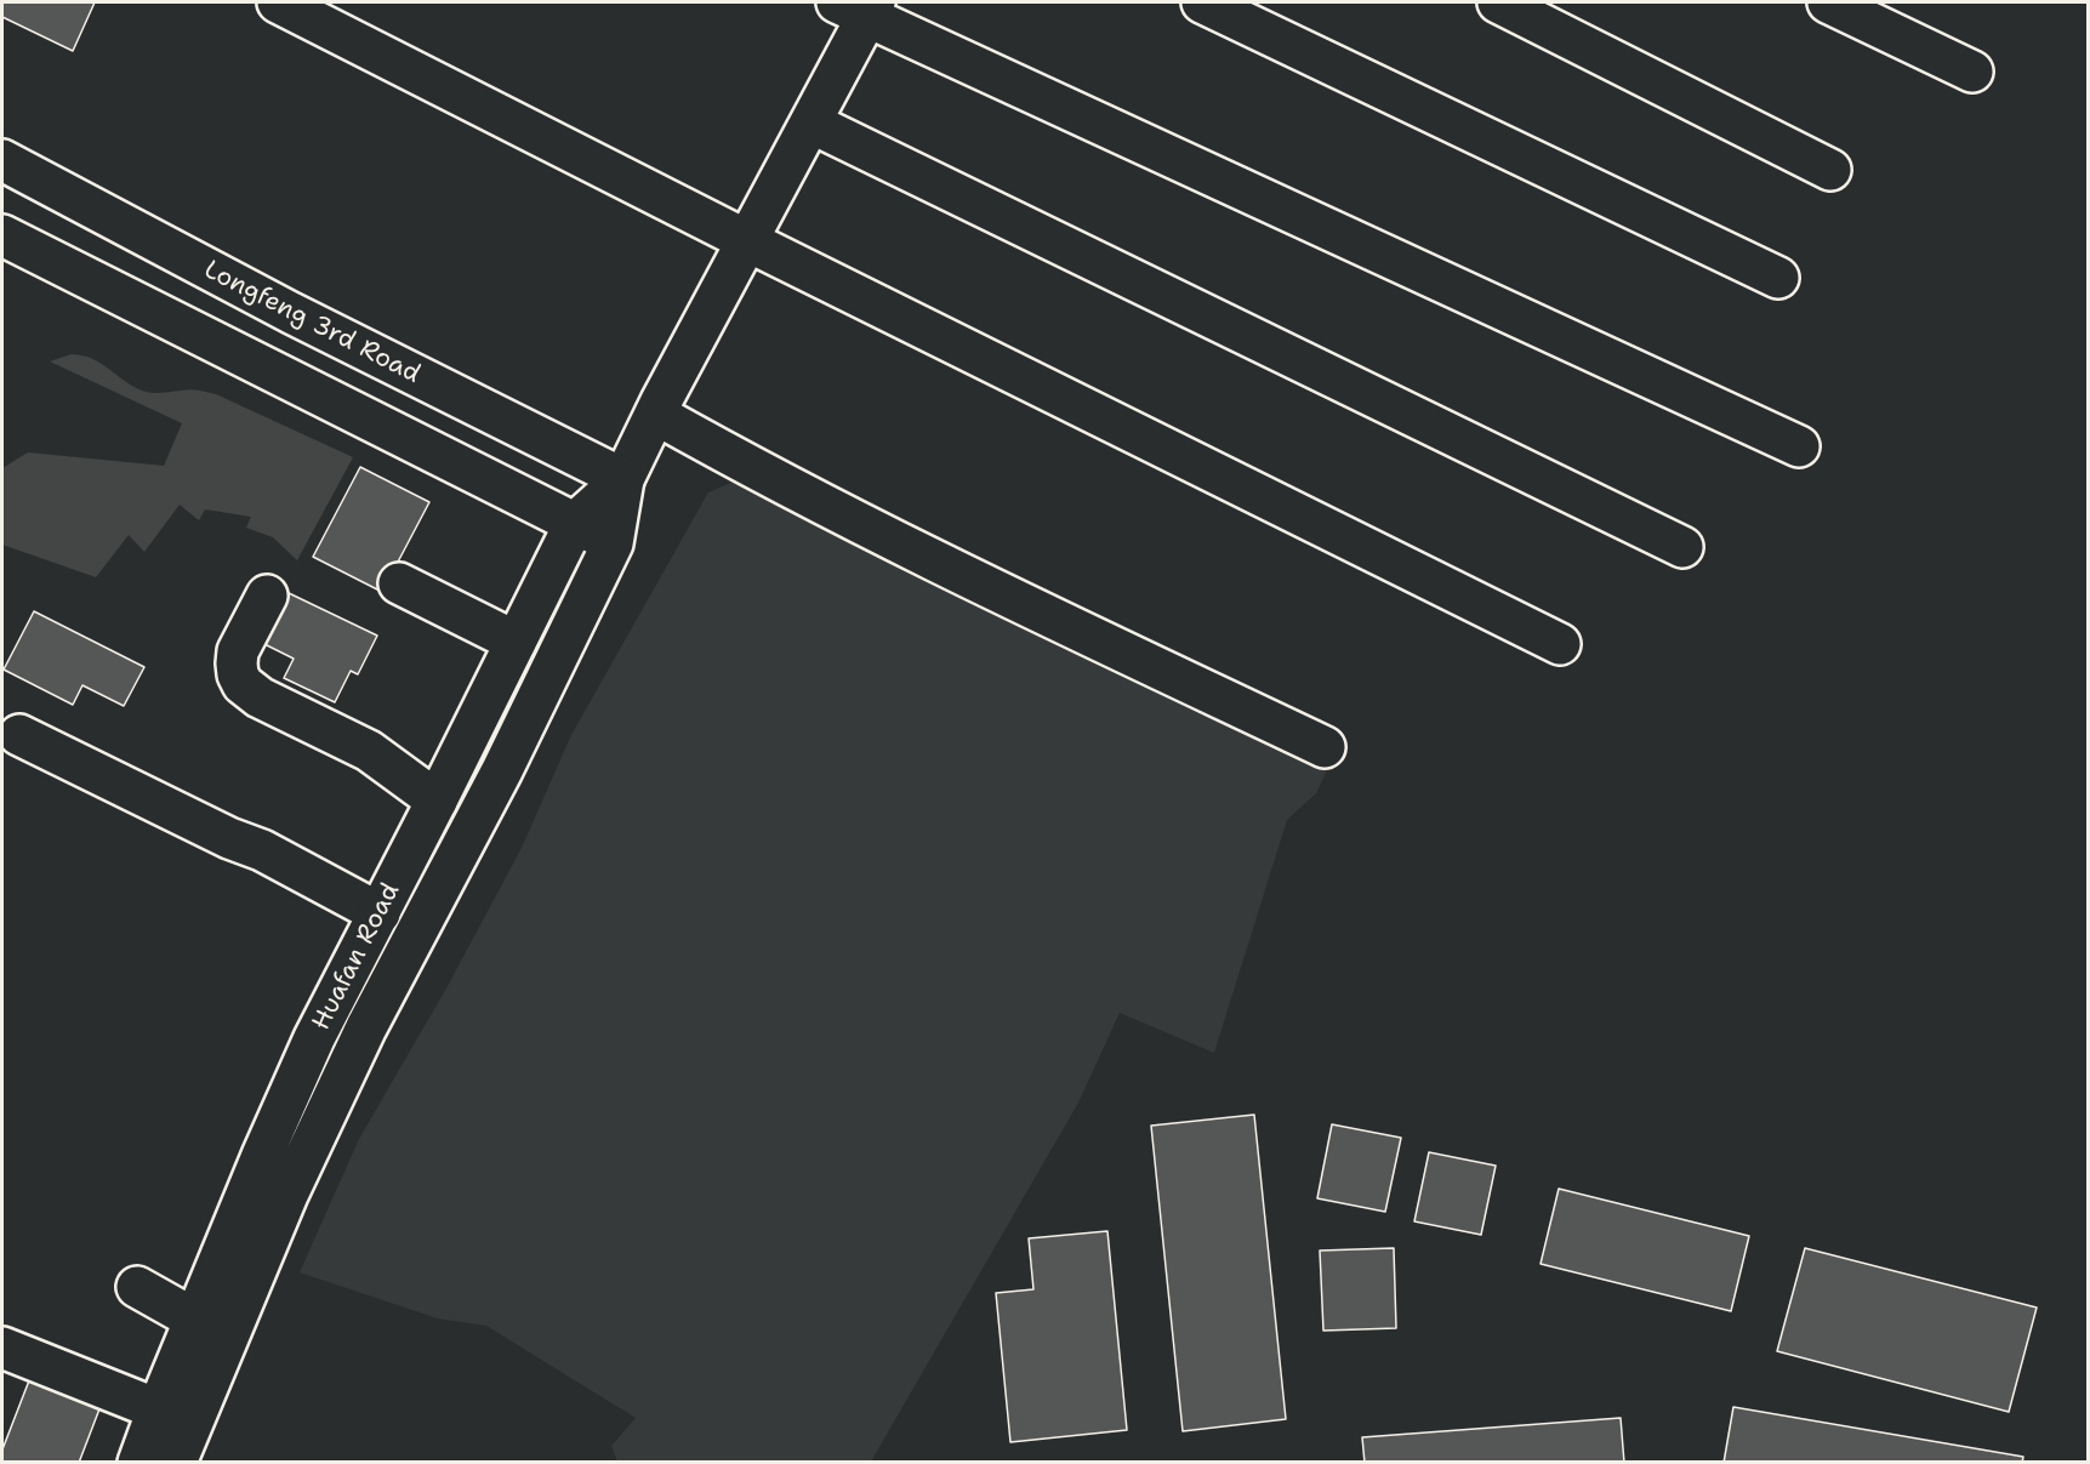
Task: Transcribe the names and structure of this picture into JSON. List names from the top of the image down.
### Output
{
  "streets": {
    "street": ["Longfeng 3rd Road", "Huafan Road"]
  },
  "crossings": [
    ["Longfeng 3rd Road", "Huafan Road"]
  ]
}
